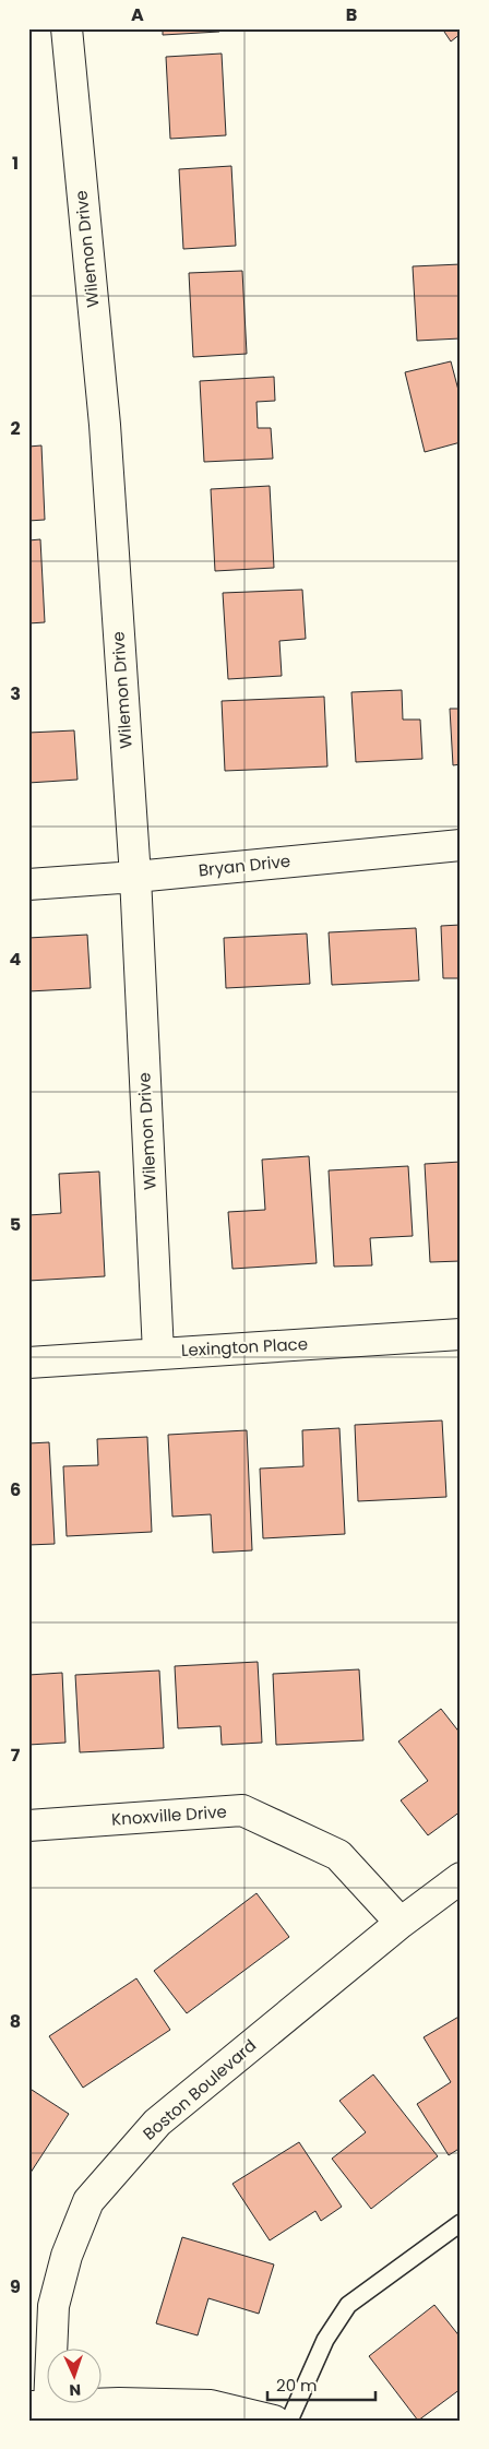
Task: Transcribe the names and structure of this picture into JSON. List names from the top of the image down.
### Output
{
  "streets": {
    "street": [
      "Wilemon Drive",
      "Bryan Drive",
      "Lexington Place",
      "Knoxville Drive",
      "Boston Boulevard"
    ]
  },
  "crossings": [
    ["Wilemon Drive", "Bryan Drive"],
    ["Wilemon Drive", "Lexington Place"],
    ["Knoxville Drive", "Boston Boulevard"]
  ],
  "scale_bar": "20 m",
  "north": "bottom",
  "grid": {
    "columns": ["A", "B"],
    "rows": [
      "1",
      "2",
      "3",
      "4",
      "5",
      "6",
      "7",
      "8",
      "9"
    ]
  }
}
